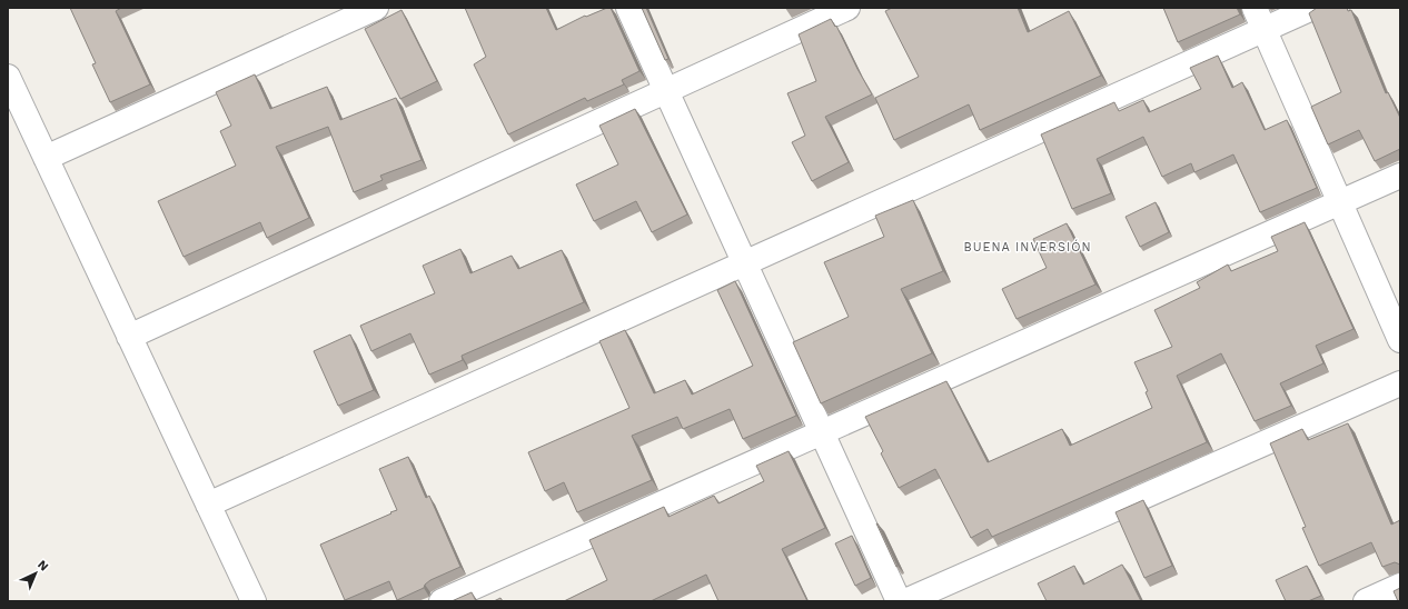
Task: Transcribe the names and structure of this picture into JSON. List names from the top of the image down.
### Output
{
  "districts": ["BUENA INVERSIÓN"],
  "north": "top right"
}
